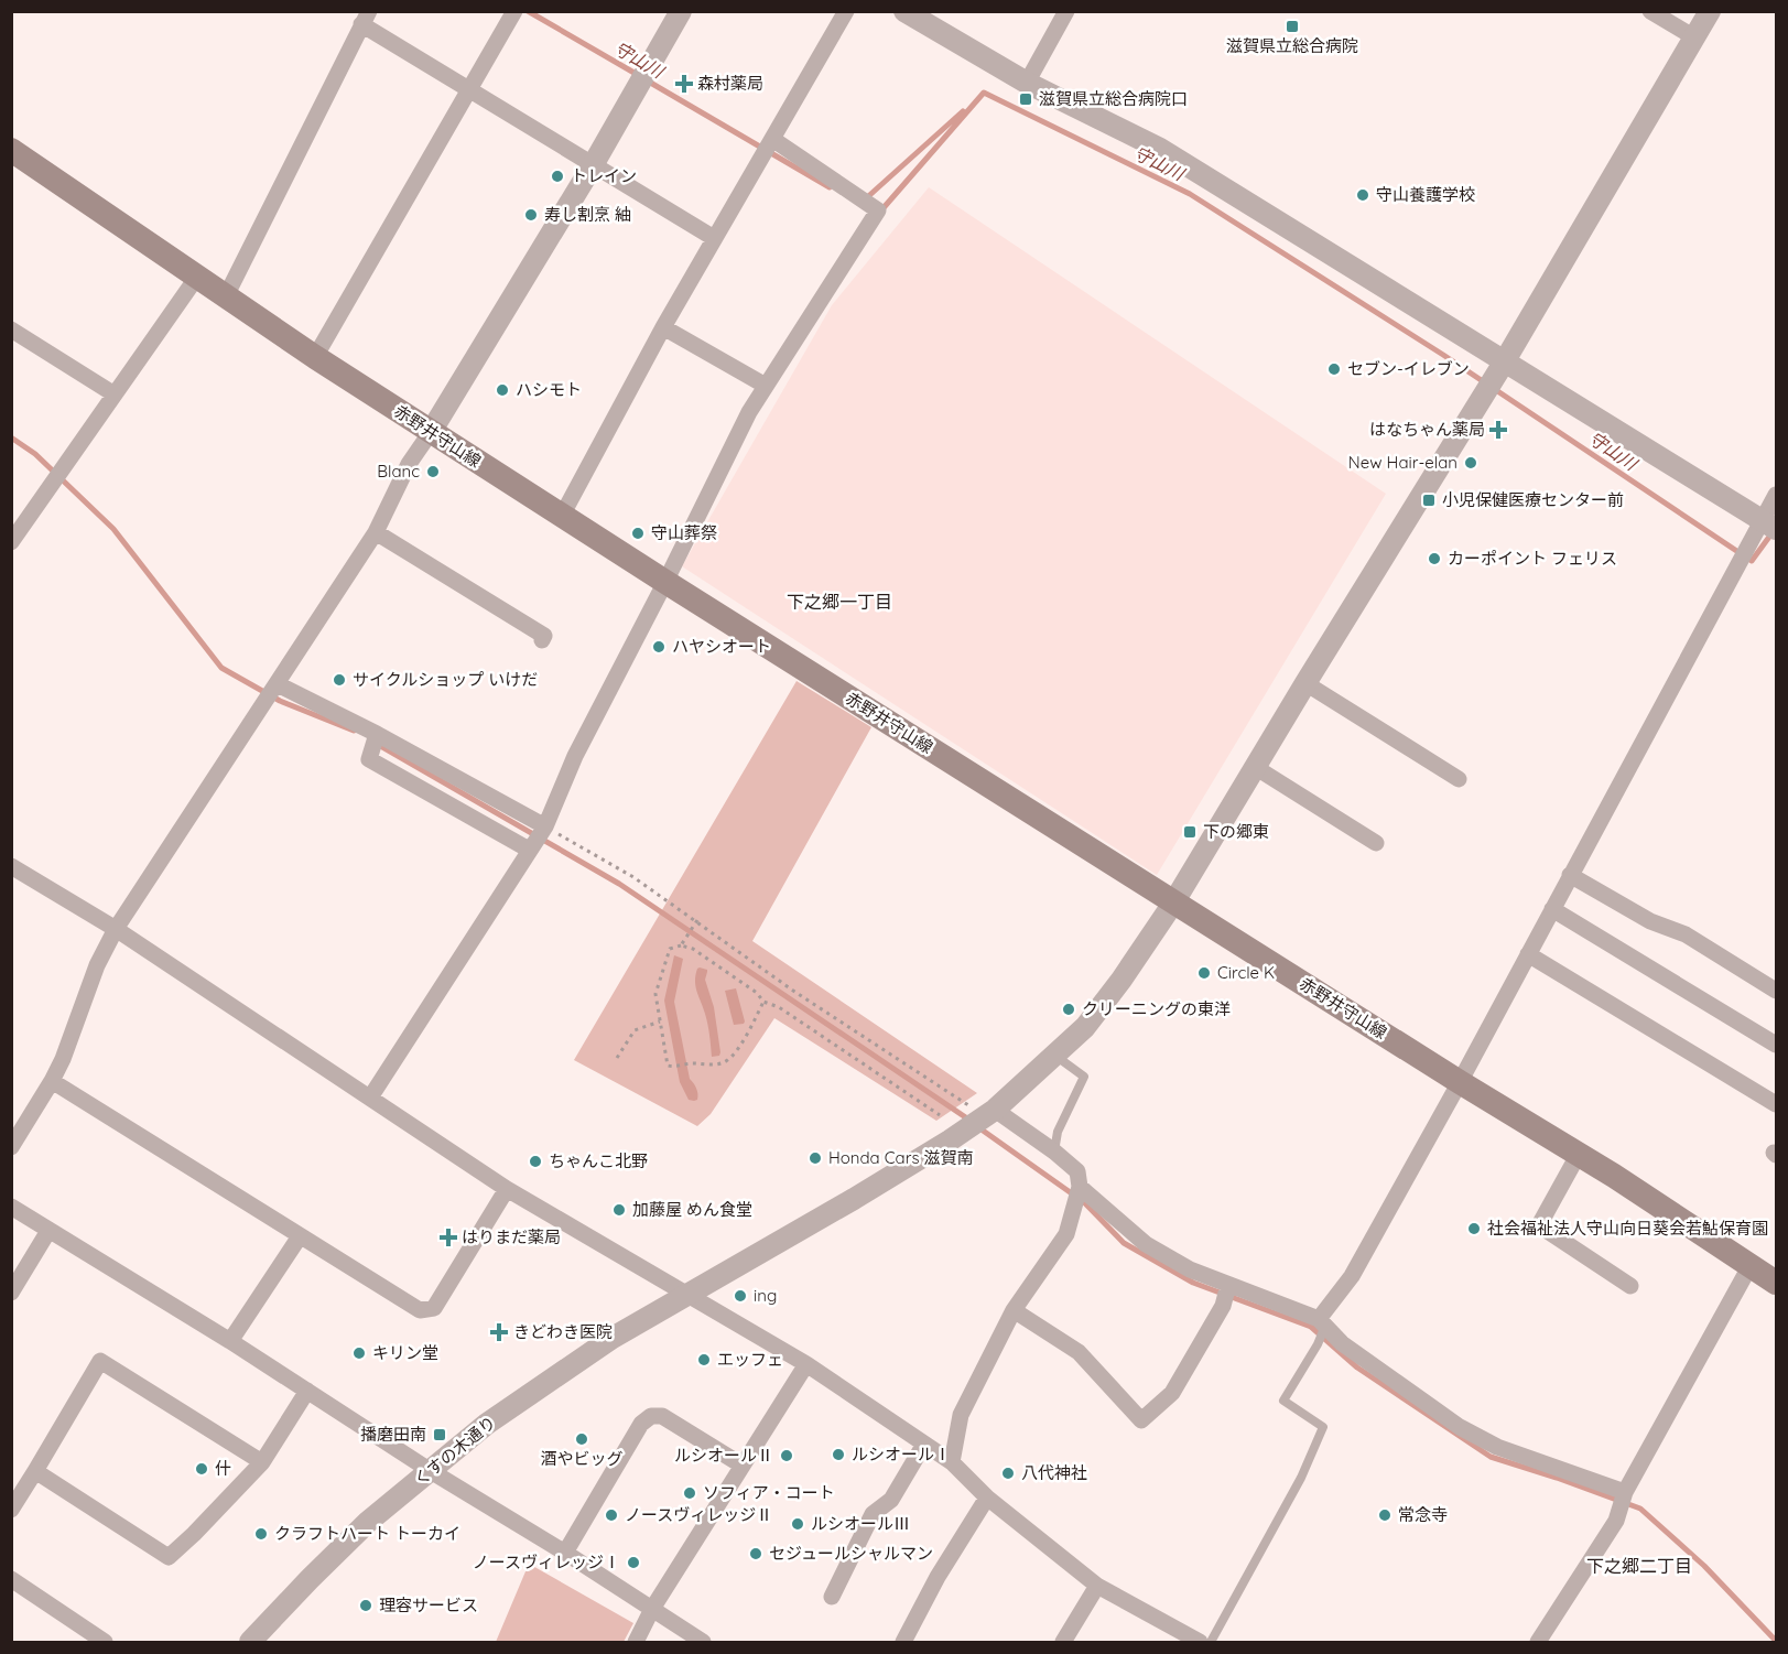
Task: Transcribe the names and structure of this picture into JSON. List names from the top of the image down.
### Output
{
  "streets": {
    "main road": ["赤野井守山線"],
    "street": ["くすの木通り"]
  },
  "crossings": [
    ["赤野井守山線", "くすの木通り"]
  ],
  "districts": ["下之郷一丁目", "下之郷二丁目"],
  "water": ["守山川"],
  "places": {
    "transit": [
      "滋賀県立総合病院",
      "滋賀県立総合病院口",
      "小児保健医療センター前",
      "下の郷東",
      "播磨田南"
    ],
    "health": [
      "森村薬局",
      "はなちゃん薬局",
      "はりまだ薬局",
      "きどわき医院"
    ],
    "other": [
      "トレイン",
      "守山養護学校",
      "寿し割烹 紬",
      "セブン-イレブン",
      "ハシモト",
      "New Hair-elan",
      "Blanc",
      "守山葬祭",
      "カーポイント フェリス",
      "ハヤシオート",
      "サイクルショップ いけだ",
      "Circle K",
      "クリーニングの東洋",
      "Honda Cars 滋賀南",
      "ちゃんこ北野",
      "加藤屋 めん食堂",
      "社会福祉法人守山向日葵会若鮎保育園",
      "ing",
      "キリン堂",
      "エッフェ",
      "酒やビッグ",
      "ルシオールⅠ",
      "ルシオールⅡ",
      "什",
      "八代神社",
      "ソフィア・コート",
      "ノースヴィレッジⅡ",
      "常念寺",
      "ルシオールⅢ",
      "クラフトハート トーカイ",
      "セジュールシャルマン",
      "ノースヴィレッジⅠ",
      "理容サービス"
    ]
  }
}
